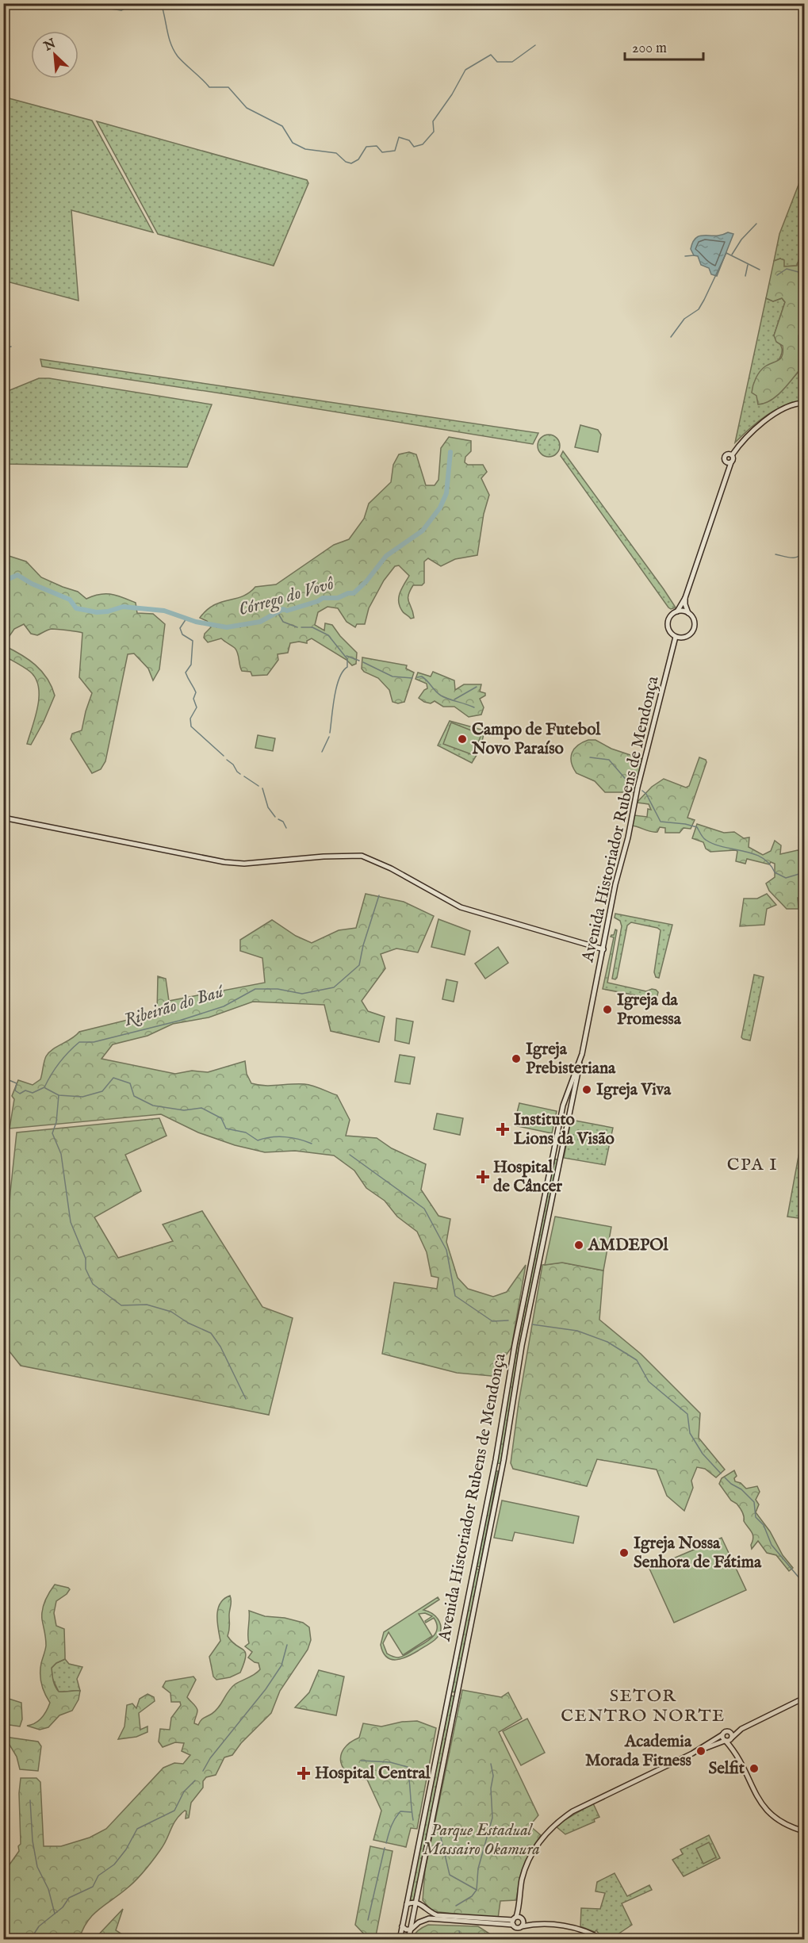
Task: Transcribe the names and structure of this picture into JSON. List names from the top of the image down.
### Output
{
  "streets": {
    "main road": ["Avenida Historiador Rubens de Mendonça"]
  },
  "districts": ["CPA I", "SETOR CENTRO NORTE"],
  "water": ["Córrego do Vovô", "Ribeirão do Baú"],
  "parks": ["Parque Estadual Massairo Okamura"],
  "places": {
    "other": [
      "Campo de Futebol Novo Paraíso",
      "Igreja da Promessa",
      "Igreja Prebisteriana",
      "Igreja Viva",
      "AMDEPOl",
      "Igreja Nossa Senhora de Fátima",
      "Academia Morada Fitness",
      "Selfit"
    ],
    "health": ["Instituto Lions da Visão", "Hospital de Câncer", "Hospital Central"]
  },
  "scale_bar": "200 m",
  "north": "top left"
}
